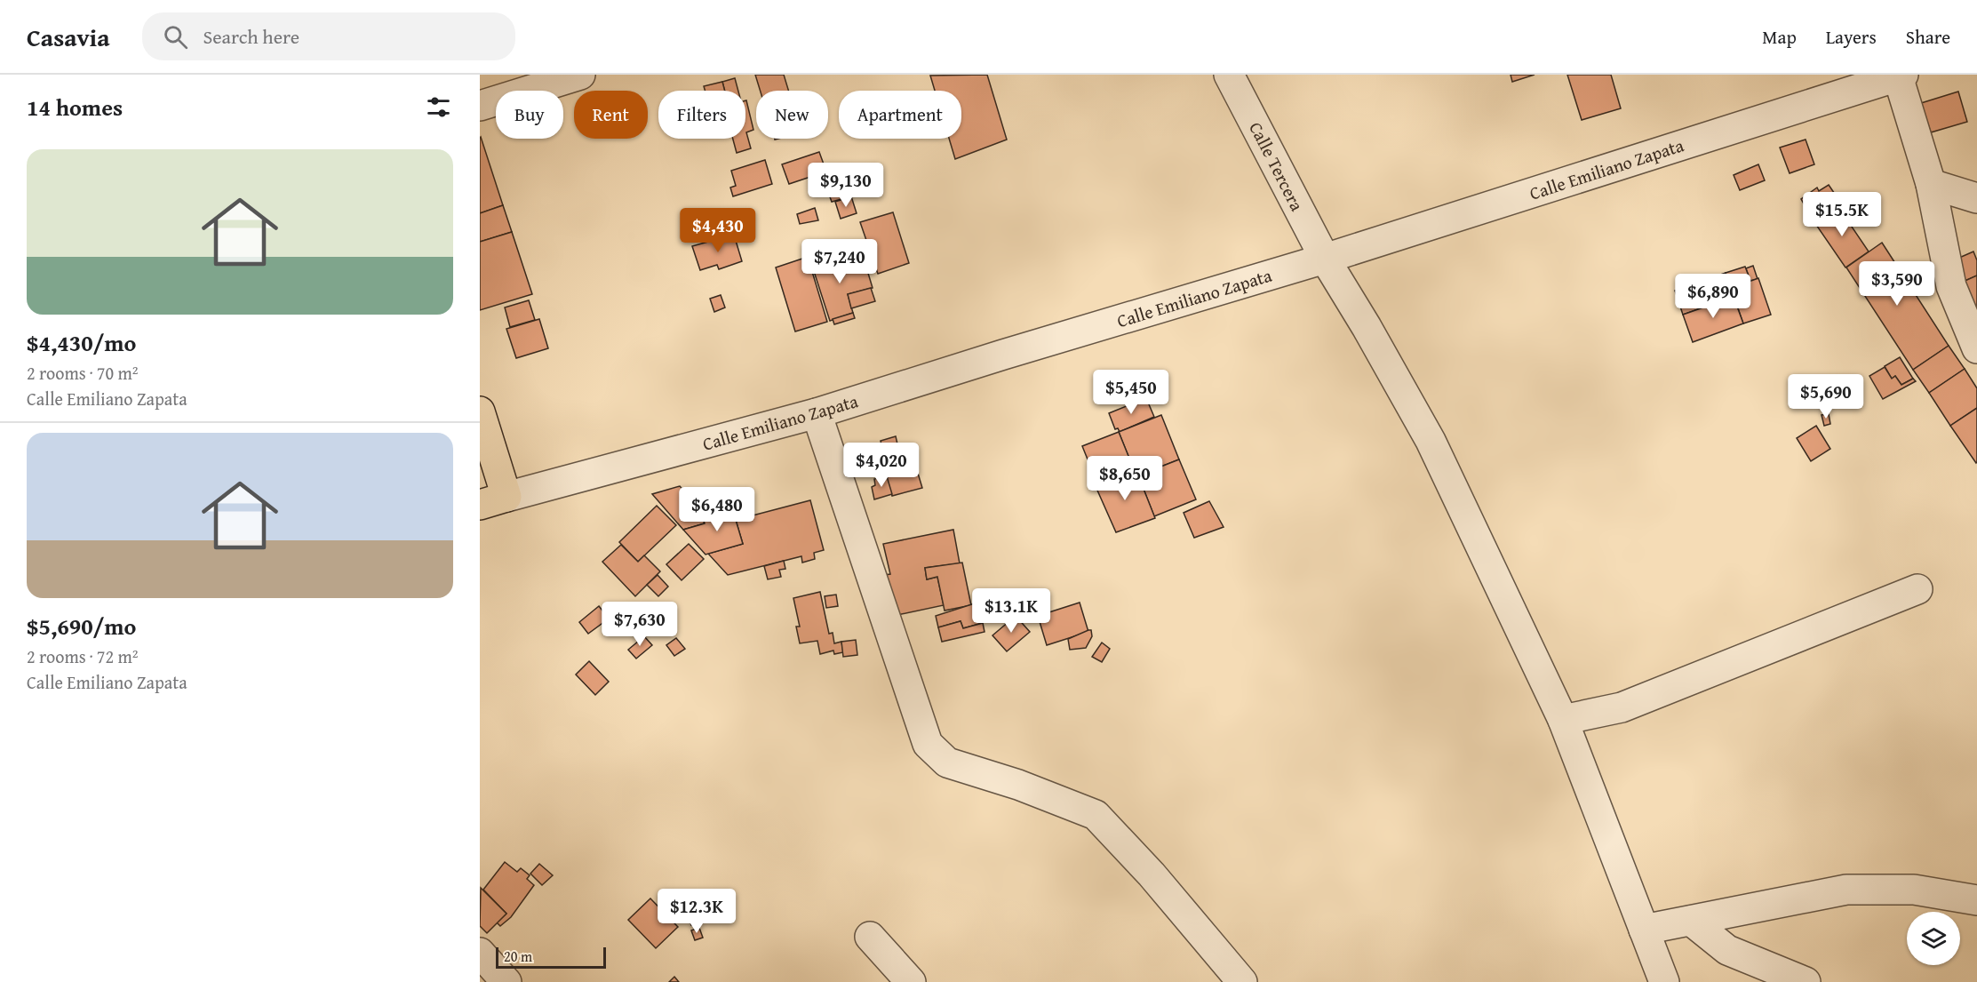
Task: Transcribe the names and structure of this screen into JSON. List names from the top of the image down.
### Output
{
  "streets": {
    "street": ["Calle Tercera", "Calle Emiliano Zapata"]
  },
  "crossings": [
    ["Calle Tercera", "Calle Emiliano Zapata"]
  ],
  "scale_bar": "20 m",
  "page": {
    "header": "Casavia",
    "search": "Search here",
    "nav": ["Map", "Layers", "Share"],
    "heading": "14 homes",
    "chip": [
      "Buy",
      "Rent",
      "Filters",
      "New",
      "Apartment"
    ],
    "list": [
      {
        "name": "$4,430/mo",
        "note": "2 rooms · 70 m² · Calle Emiliano Zapata"
      },
      {
        "name": "$5,690/mo",
        "note": "2 rooms · 72 m² · Calle Emiliano Zapata"
      }
    ],
    "price": [
      "$9,130",
      "$15.5K",
      "$4,430",
      "$7,240",
      "$3,590",
      "$6,890",
      "$5,450",
      "$5,690",
      "$4,020",
      "$8,650",
      "$6,480",
      "$13.1K",
      "$7,630",
      "$12.3K"
    ],
    "scale": "20 m"
  }
}
